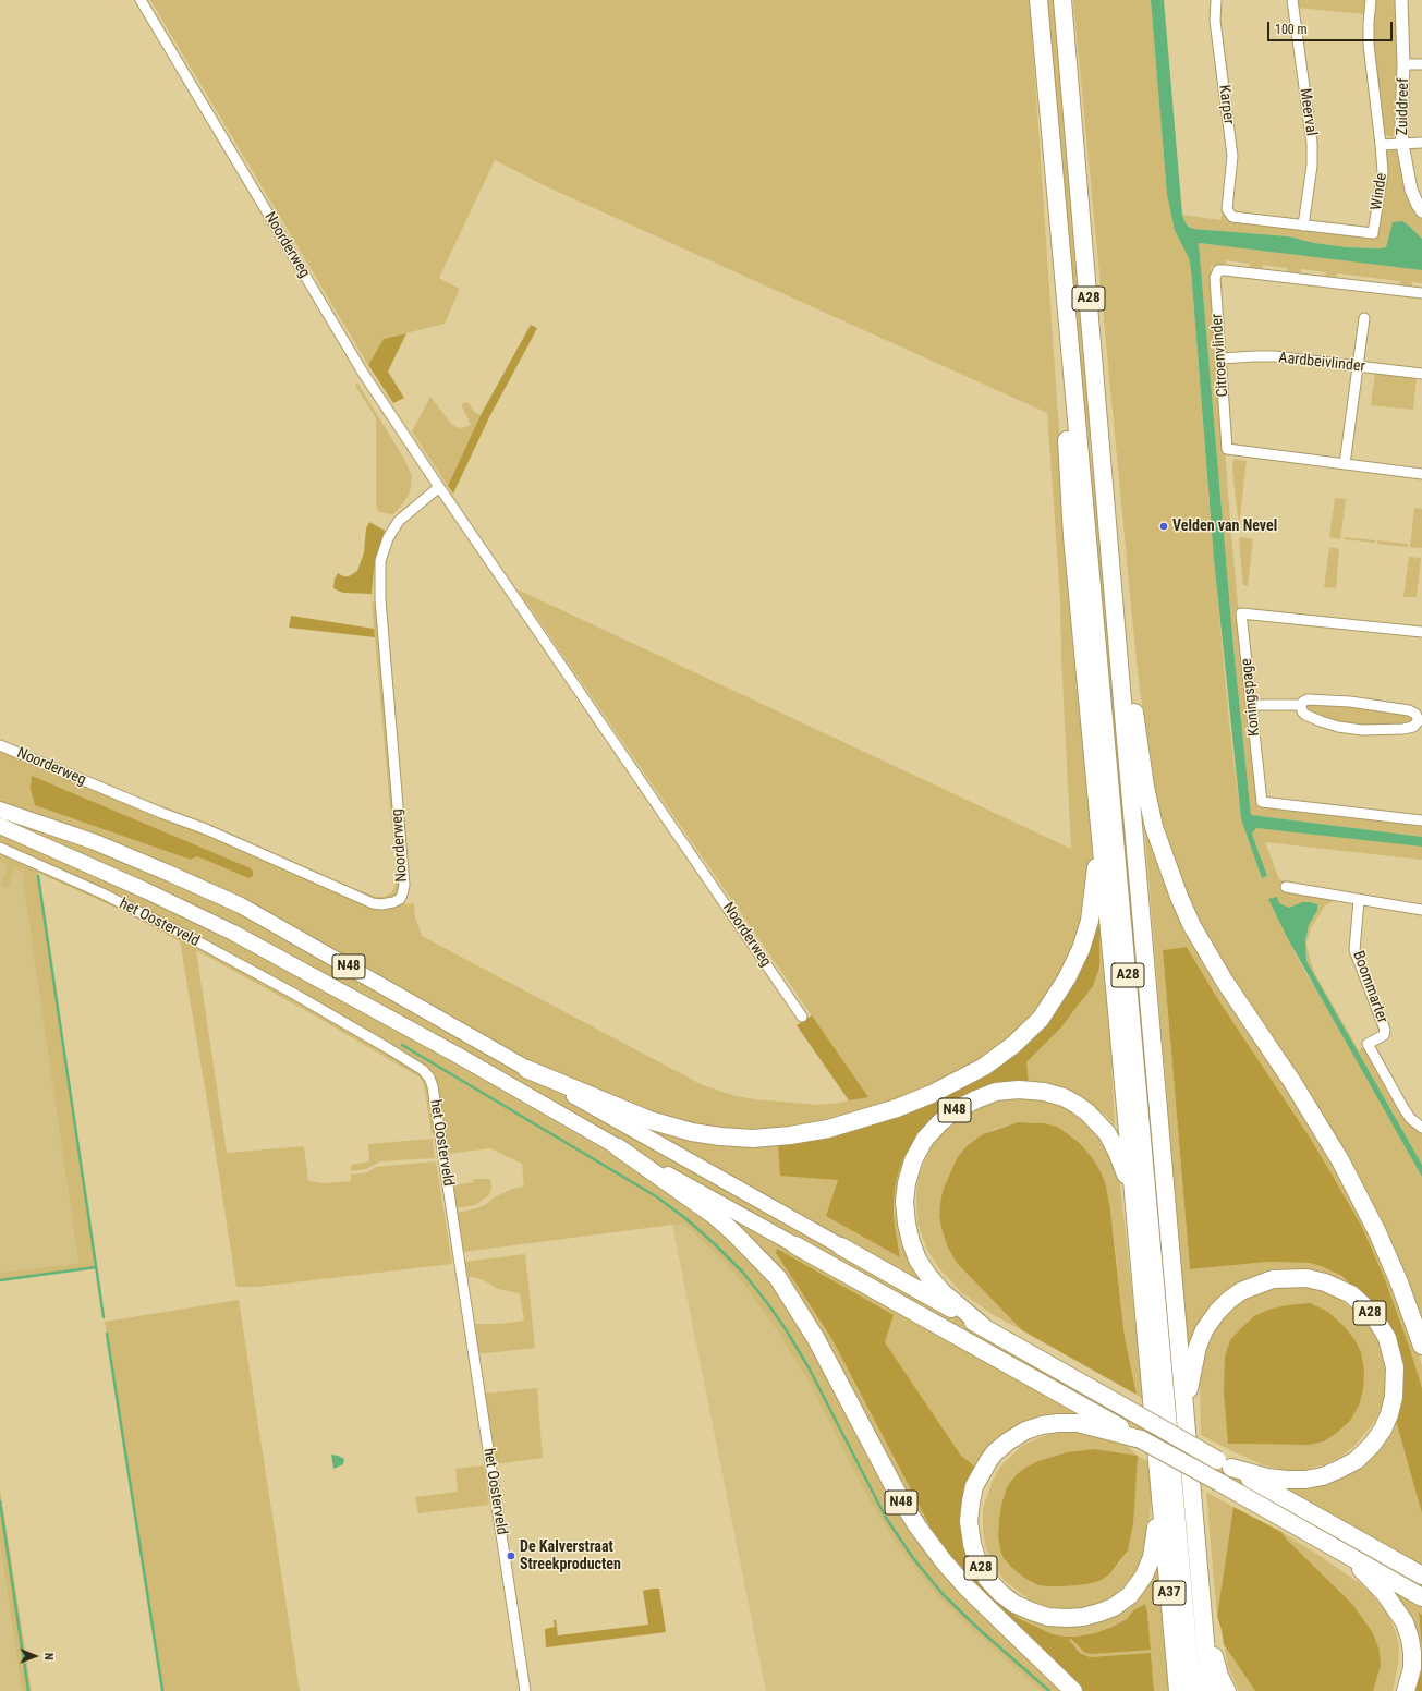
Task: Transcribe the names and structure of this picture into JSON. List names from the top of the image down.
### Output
{
  "streets": {
    "highway": ["A28", "N48", "A37"],
    "street": [
      "Karper",
      "Zuiddreef",
      "Meerval",
      "Winde",
      "Noorderweg",
      "Citroenvlinder",
      "Aardbeivlinder",
      "Koningspage",
      "het Oosterveld",
      "Boommarter"
    ]
  },
  "crossings": [
    ["Karper", "Winde"],
    ["Meerval", "Winde"],
    ["A28", "N48"],
    ["A28", "A37"],
    ["Citroenvlinder", "Aardbeivlinder"]
  ],
  "places": ["Velden van Nevel", "De Kalverstraat Streekproducten"],
  "scale_bar": "100 m",
  "north": "right"
}
